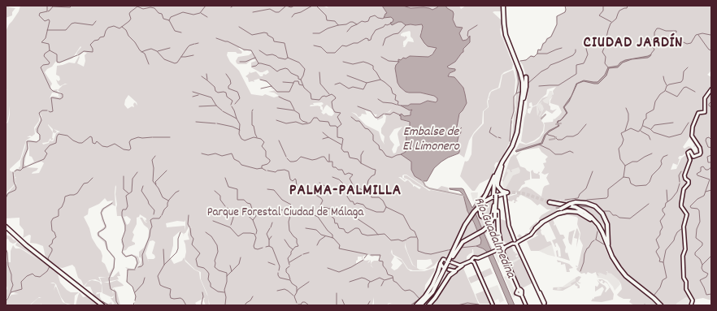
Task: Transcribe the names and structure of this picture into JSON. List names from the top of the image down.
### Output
{
  "districts": ["CIUDAD JARDÍN", "PALMA-PALMILLA"],
  "water": ["Embalse de El Limonero", "Río Guadalmedina"],
  "parks": ["Parque Forestal Ciudad de Málaga"]
}
